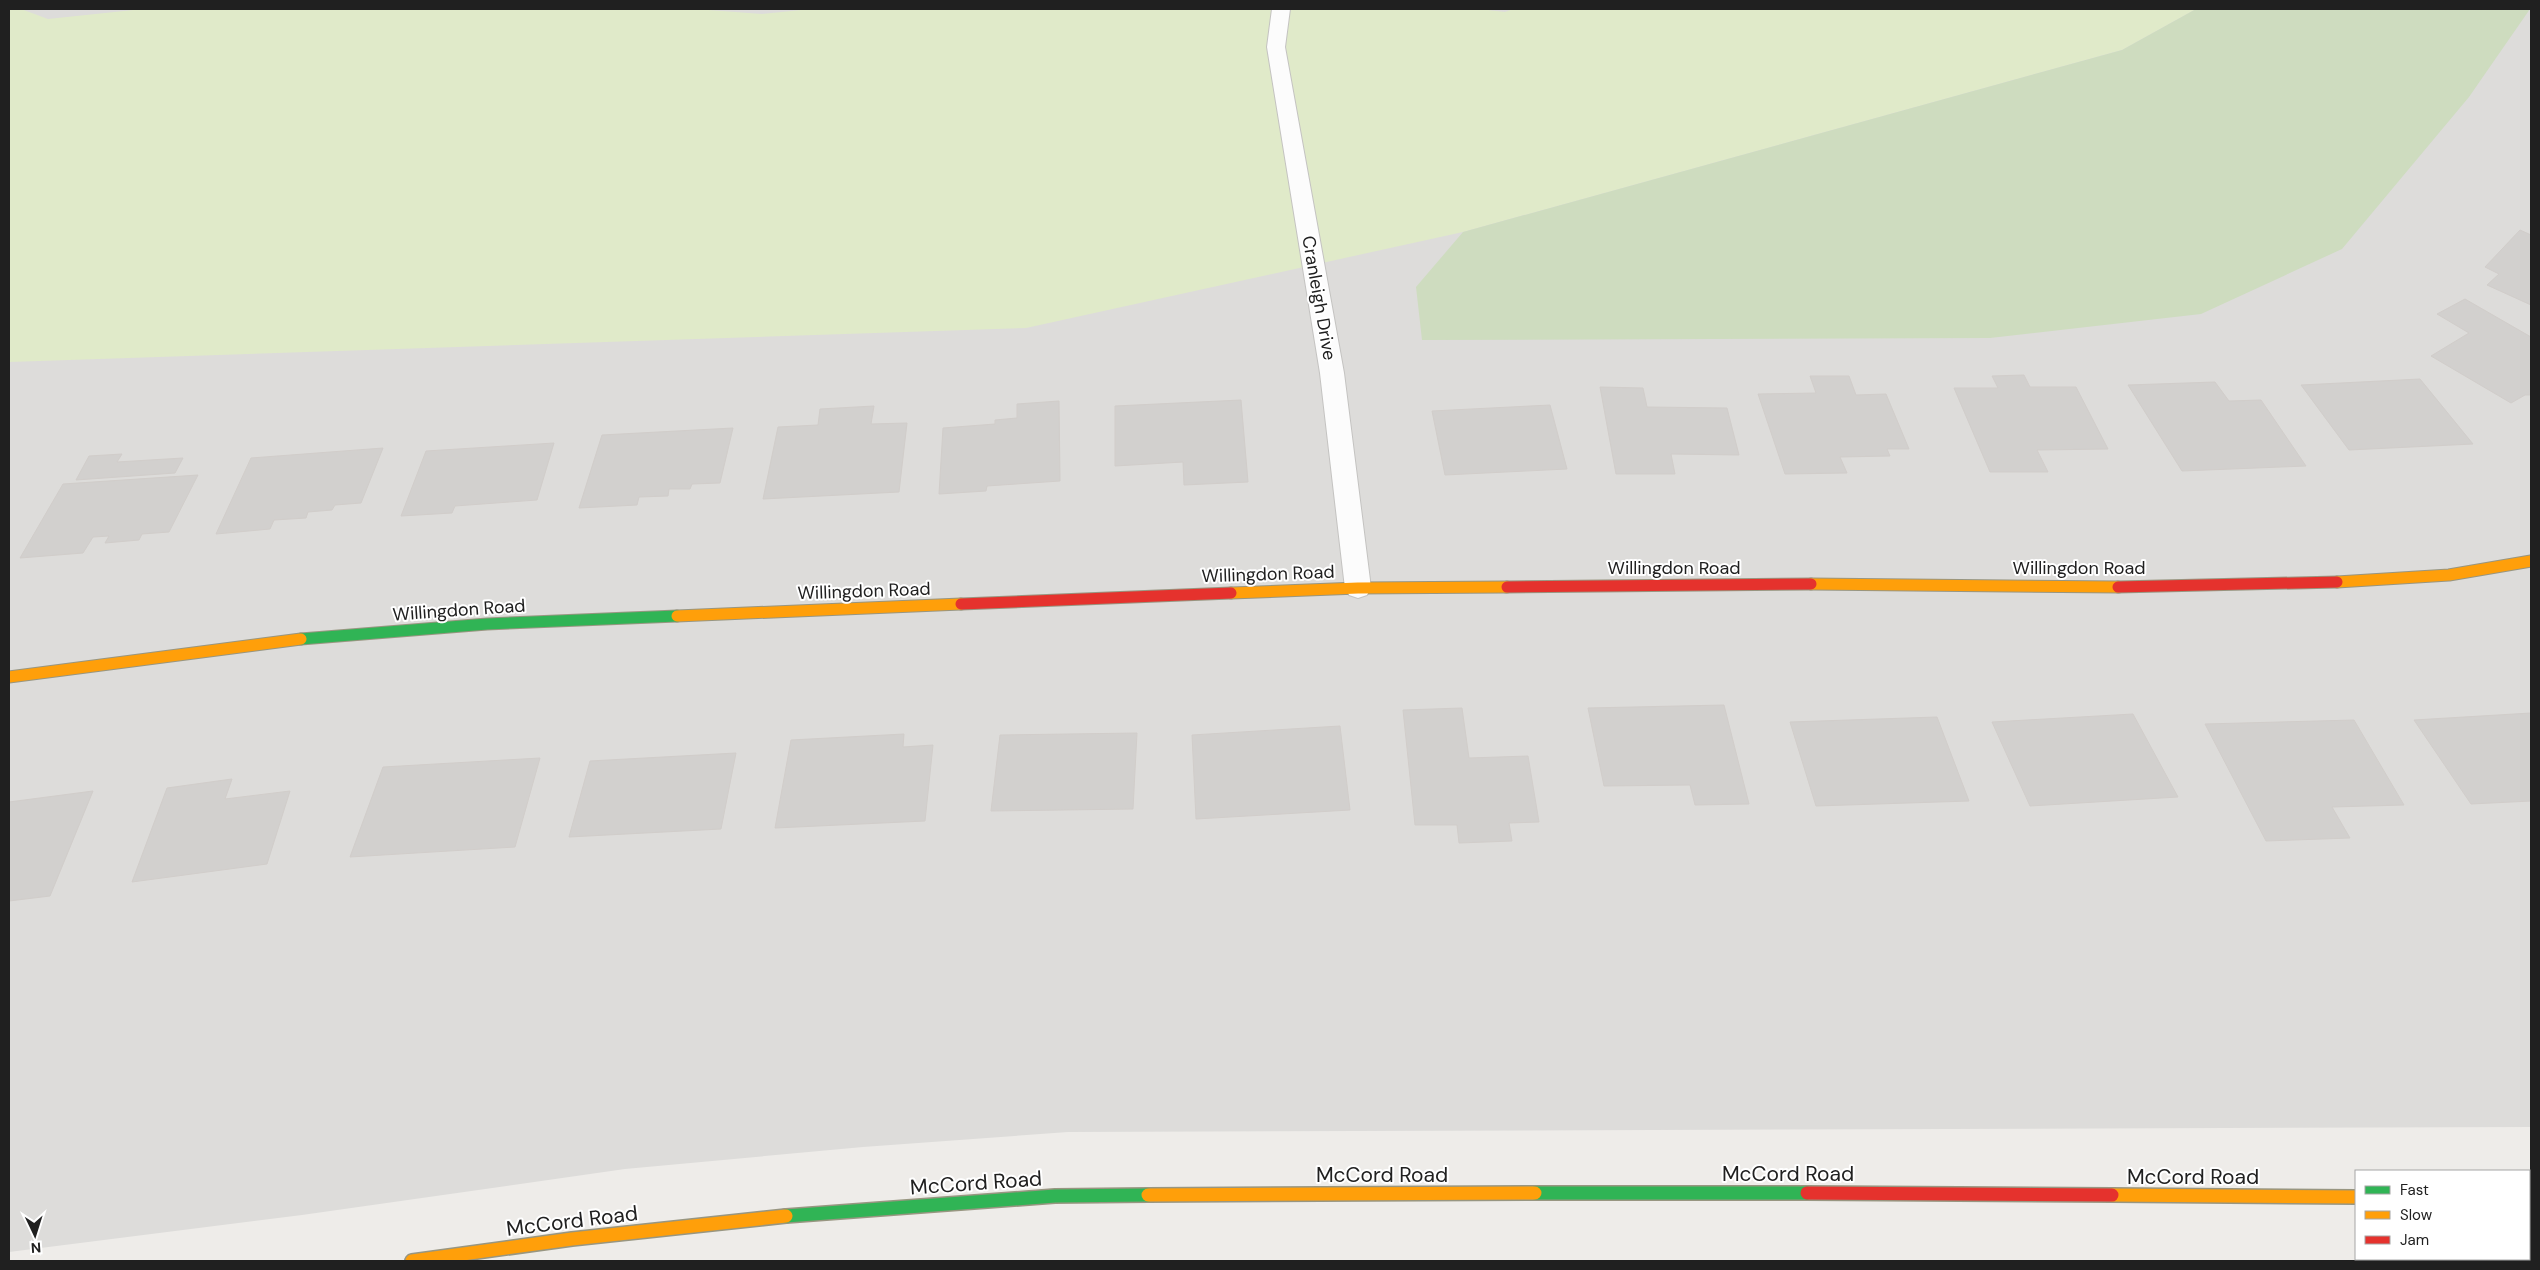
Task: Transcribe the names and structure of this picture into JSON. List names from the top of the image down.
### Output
{
  "streets": {
    "street": ["Cranleigh Drive", "Willingdon Road", "McCord Road"]
  },
  "crossings": [
    ["Cranleigh Drive", "Willingdon Road"]
  ],
  "legend": ["Fast", "Slow", "Jam"],
  "north": "bottom"
}
